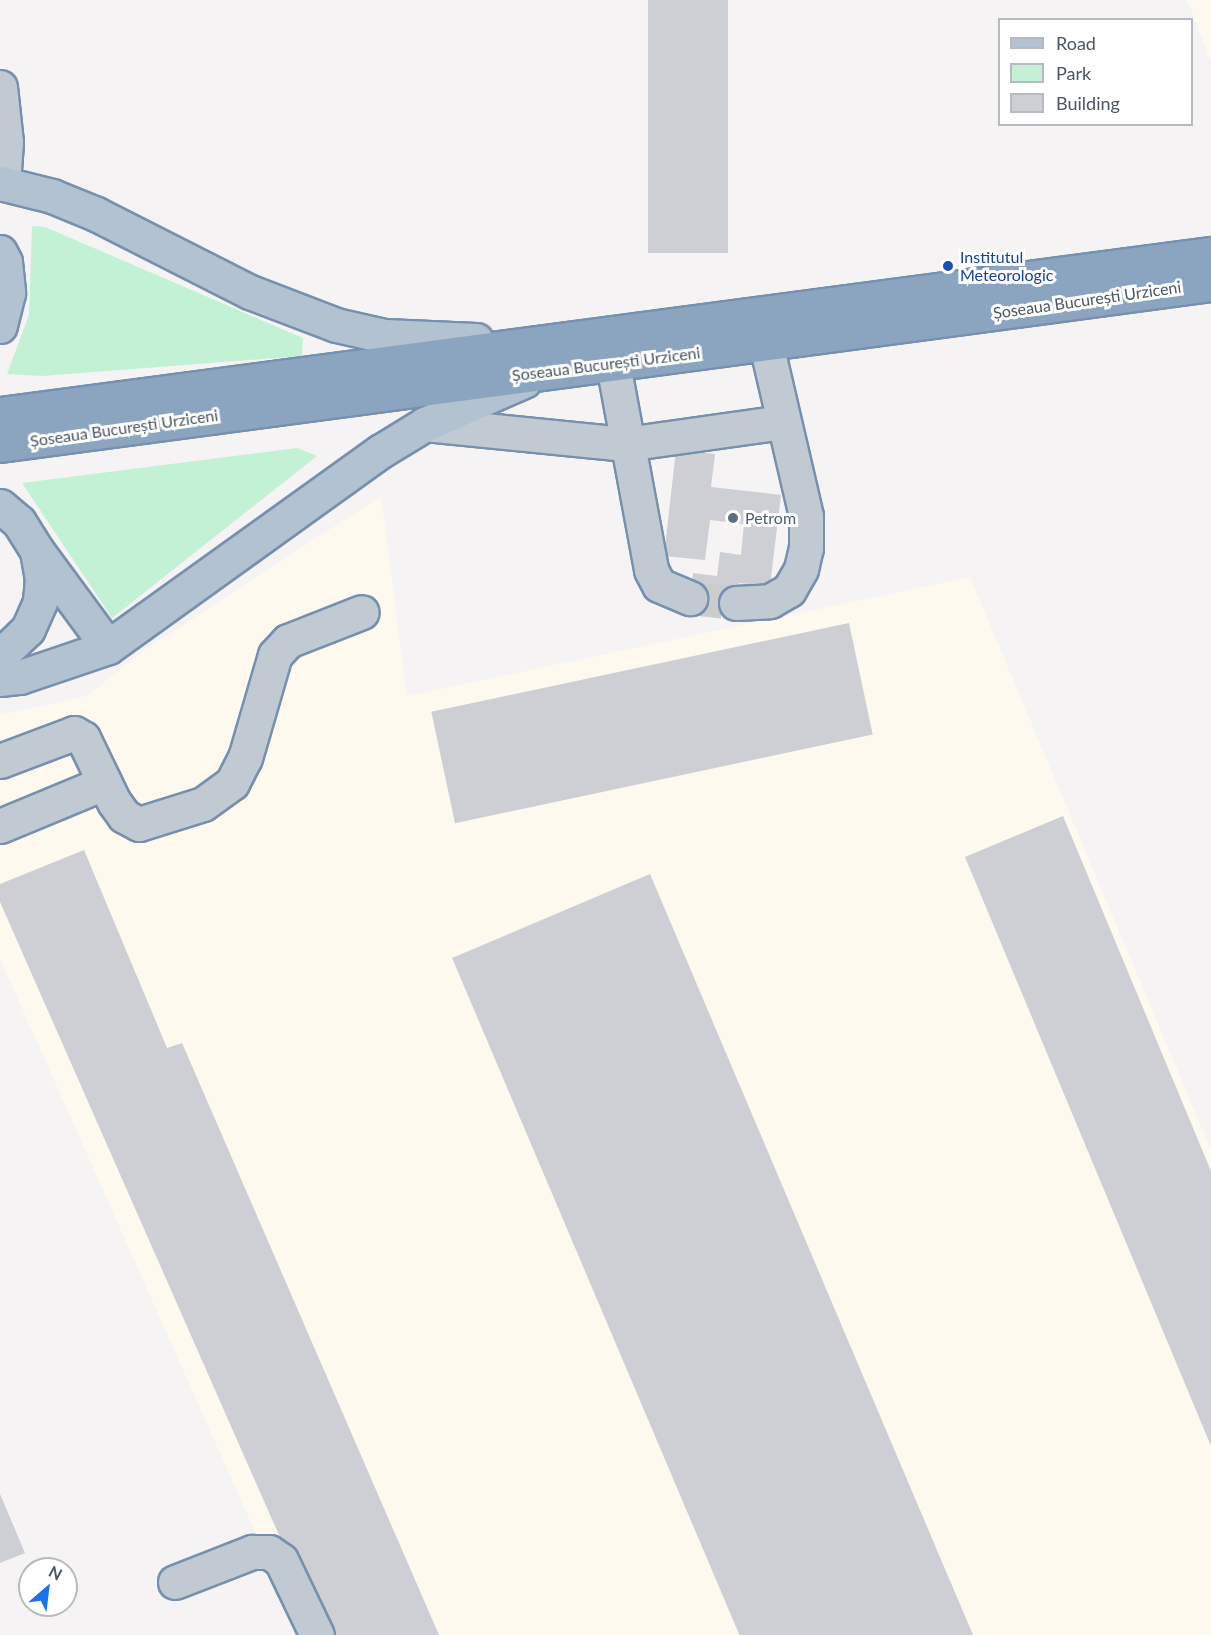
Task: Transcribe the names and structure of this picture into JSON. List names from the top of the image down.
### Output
{
  "streets": {
    "highway": ["Șoseaua București Urziceni"]
  },
  "places": ["Institutul Meteorologic", "Petrom"],
  "legend": ["Road", "Park", "Building"],
  "north": "top right"
}
